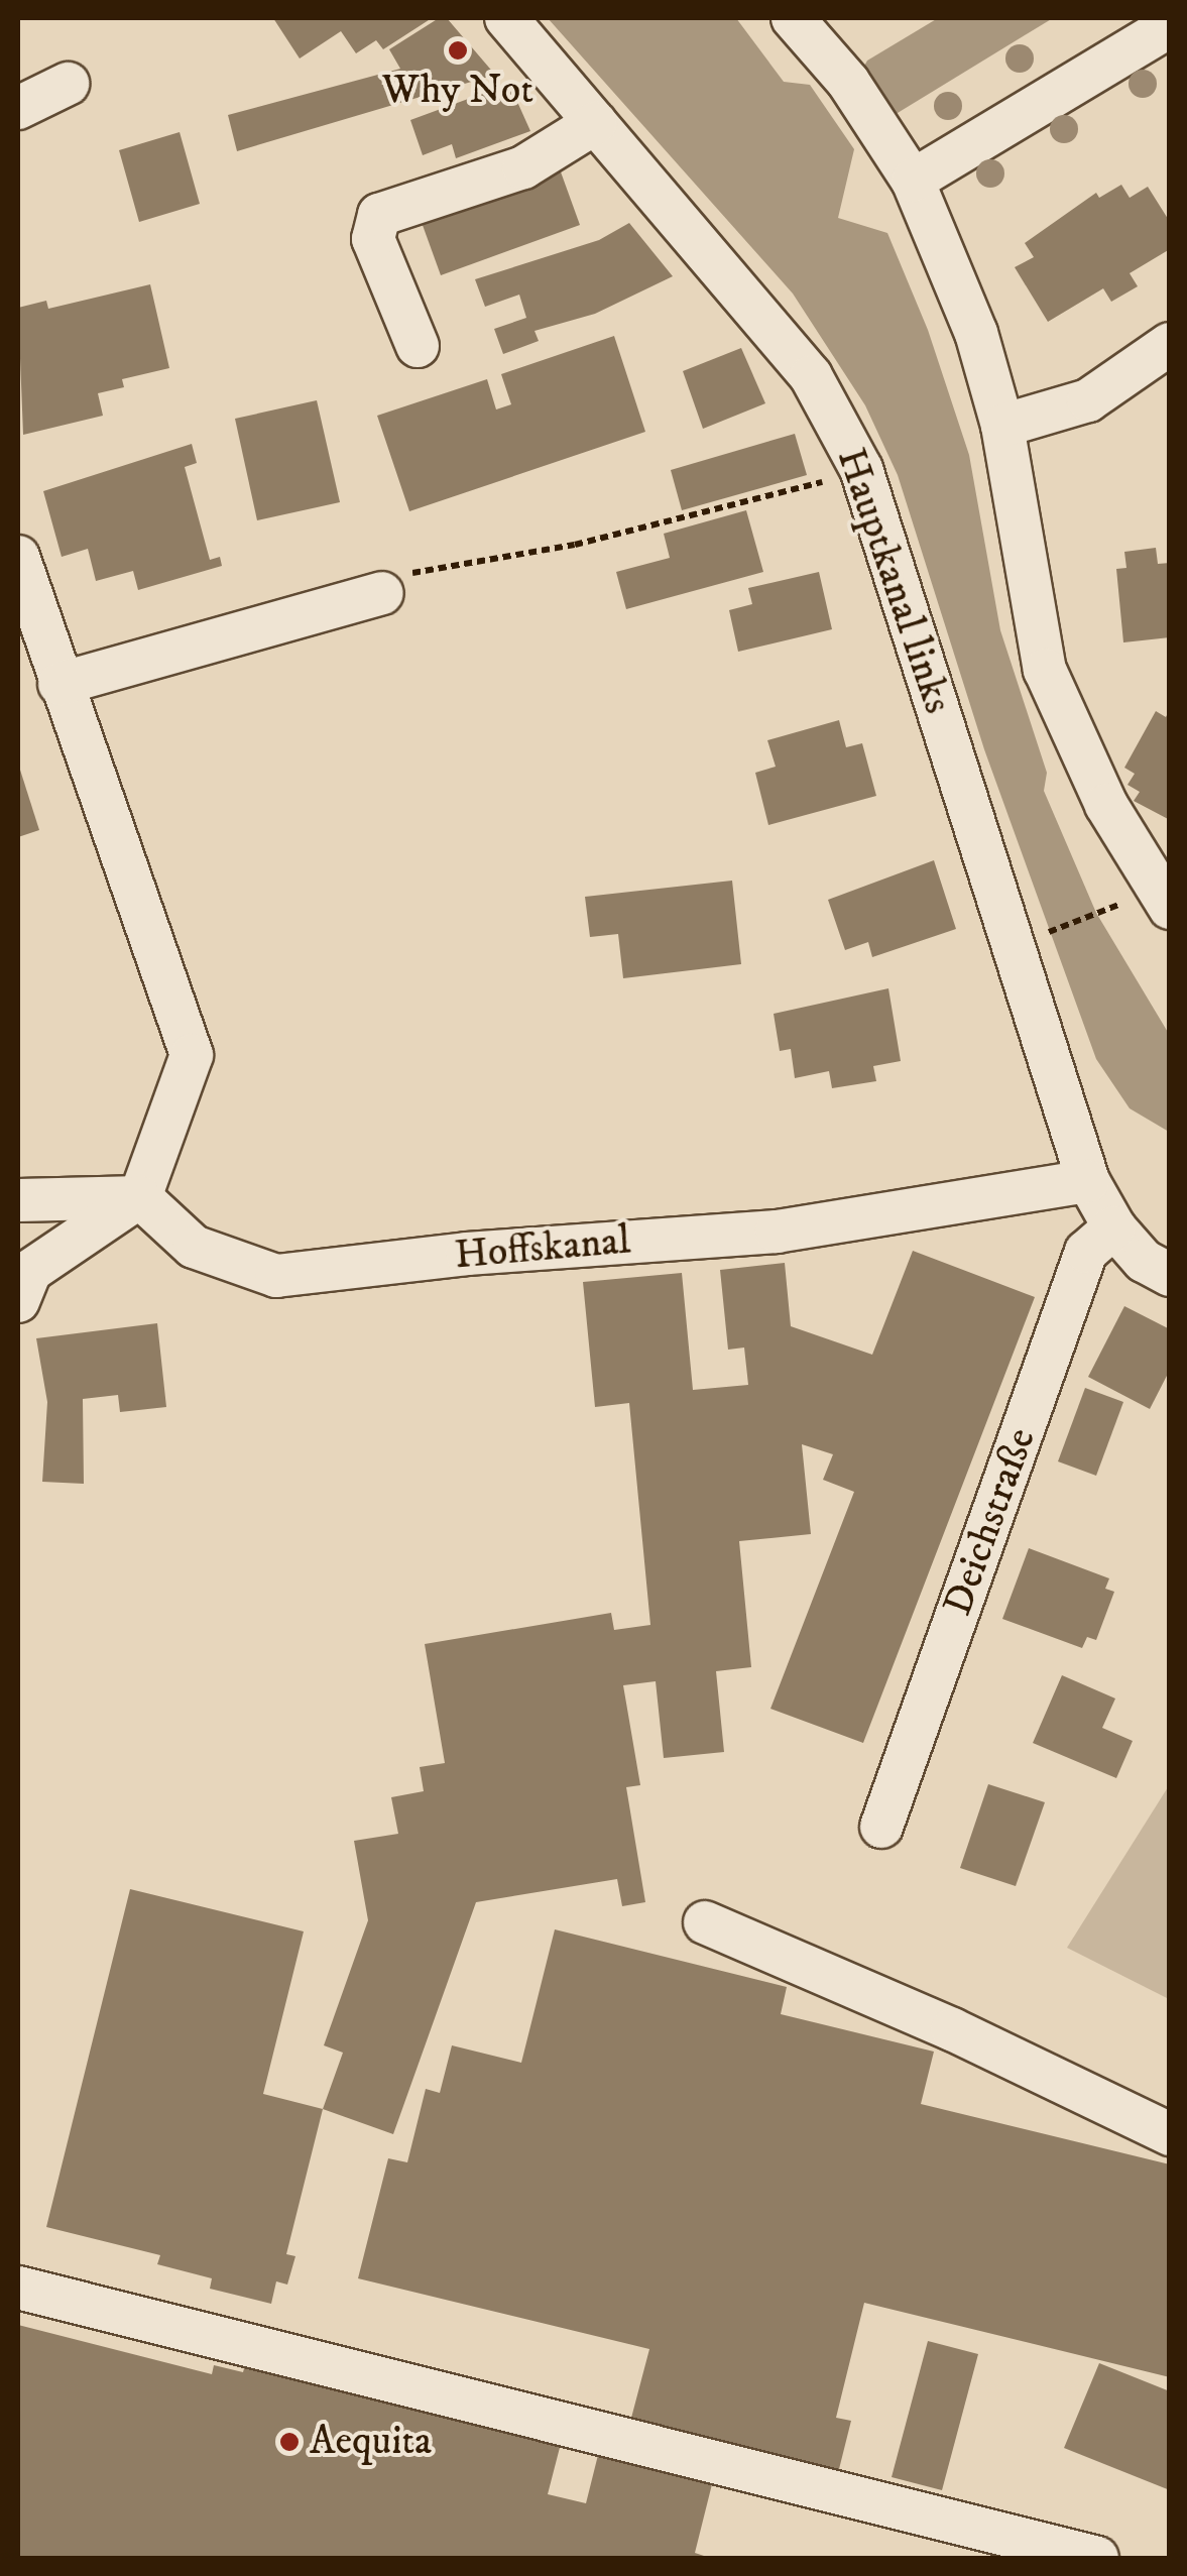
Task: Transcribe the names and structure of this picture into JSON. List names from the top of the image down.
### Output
{
  "streets": {
    "street": ["Hauptkanal links", "Hoffskanal", "Deichstraße"]
  },
  "crossings": [
    ["Hauptkanal links", "Hoffskanal"],
    ["Hauptkanal links", "Deichstraße"]
  ],
  "places": ["Why Not", "Aequita"]
}
